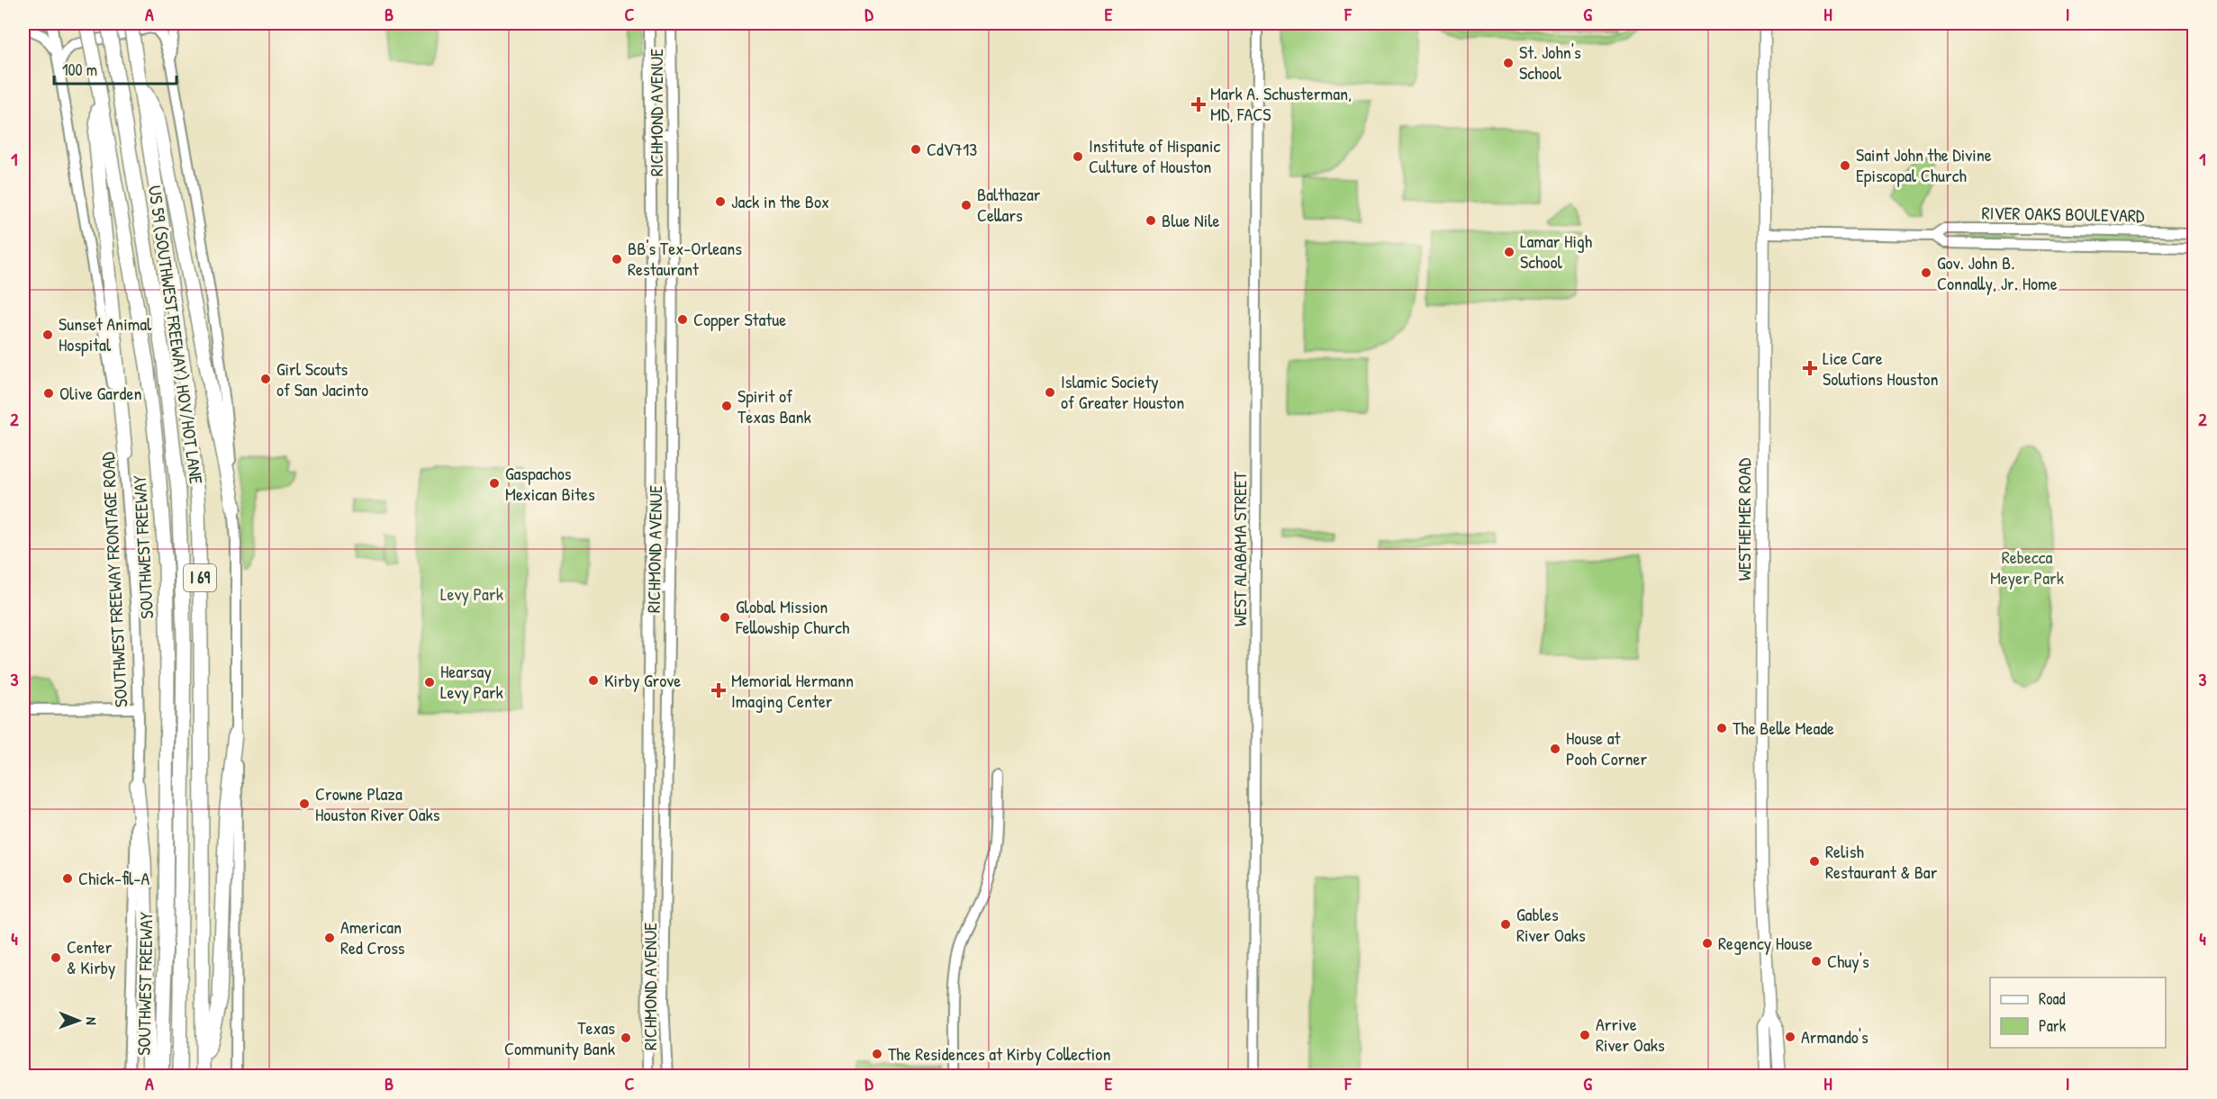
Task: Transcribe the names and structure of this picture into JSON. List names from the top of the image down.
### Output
{
  "streets": {
    "highway": ["US 59 (SOUTHWEST FREEWAY) HOV/HOT LANE", "SOUTHWEST FREEWAY", "I 69"],
    "main road": [
      "RICHMOND AVENUE",
      "RIVER OAKS BOULEVARD",
      "WESTHEIMER ROAD",
      "WEST ALABAMA STREET",
      "SOUTHWEST FREEWAY FRONTAGE ROAD"
    ]
  },
  "crossings": [
    ["RIVER OAKS BOULEVARD", "WESTHEIMER ROAD"]
  ],
  "parks": ["Rebecca Meyer Park", "Levy Park"],
  "places": {
    "other": [
      "St. John's School",
      "CdV713",
      "Institute of Hispanic Culture of Houston",
      "Saint John the Divine Episcopal Church",
      "Jack in the Box",
      "Balthazar Cellars",
      "Blue Nile",
      "Lamar High School",
      "BB's Tex-Orleans Restaurant",
      "Gov. John B. Connally, Jr. Home",
      "Copper Statue",
      "Sunset Animal Hospital",
      "Girl Scouts of San Jacinto",
      "Islamic Society of Greater Houston",
      "Olive Garden",
      "Spirit of Texas Bank",
      "Gaspachos Mexican Bites",
      "Global Mission Fellowship Church",
      "Kirby Grove",
      "Hearsay Levy Park",
      "The Belle Meade",
      "House at Pooh Corner",
      "Crowne Plaza Houston River Oaks",
      "Relish Restaurant & Bar",
      "Chick-fil-A",
      "Gables River Oaks",
      "American Red Cross",
      "Regency House",
      "Center & Kirby",
      "Chuy's",
      "Arrive River Oaks",
      "Armando's",
      "Texas Community Bank",
      "The Residences at Kirby Collection"
    ],
    "health": ["Mark A. Schusterman, MD, FACS", "Lice Care Solutions Houston", "Memorial Hermann Imaging Center"]
  },
  "legend": ["Road", "Park"],
  "scale_bar": "100 m",
  "north": "right",
  "grid": {
    "columns": [
      "A",
      "B",
      "C",
      "D",
      "E",
      "F",
      "G",
      "H",
      "I"
    ],
    "rows": [
      "1",
      "2",
      "3",
      "4"
    ]
  }
}
